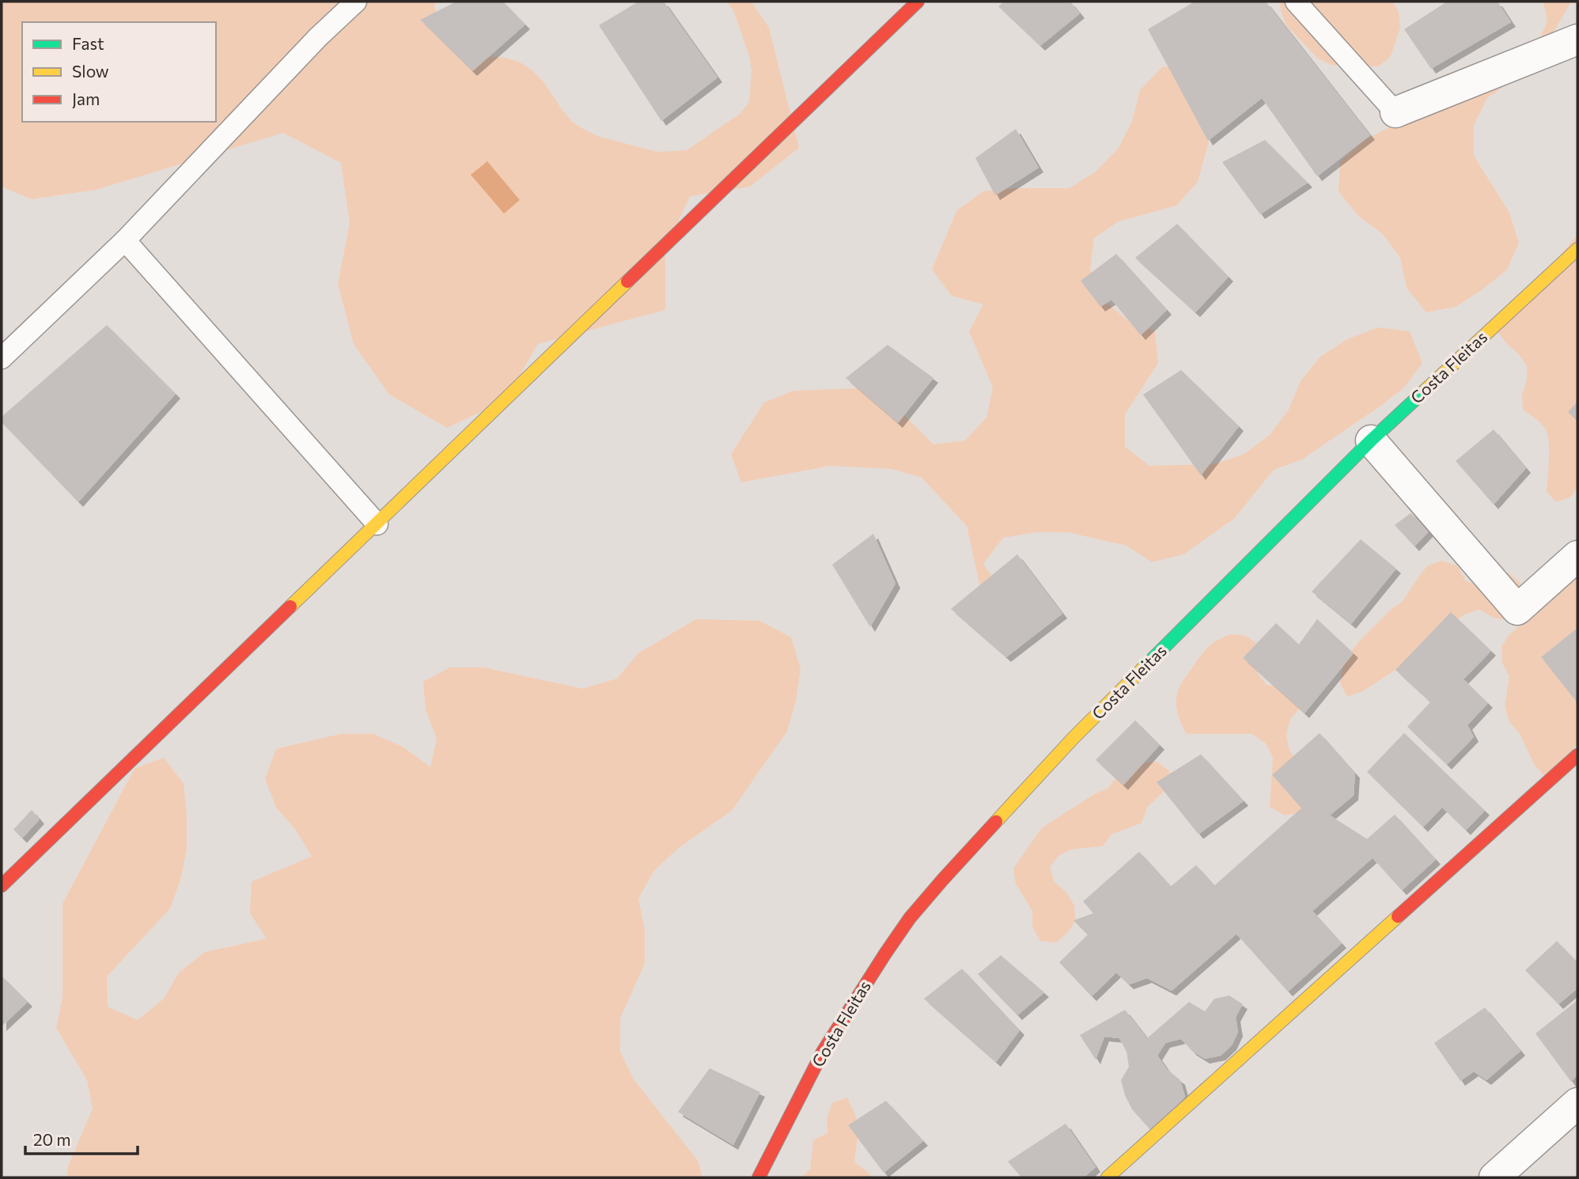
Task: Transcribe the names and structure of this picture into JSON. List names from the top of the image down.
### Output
{
  "streets": {
    "street": ["Costa Fleitas"]
  },
  "legend": ["Fast", "Slow", "Jam"],
  "scale_bar": "20 m"
}
